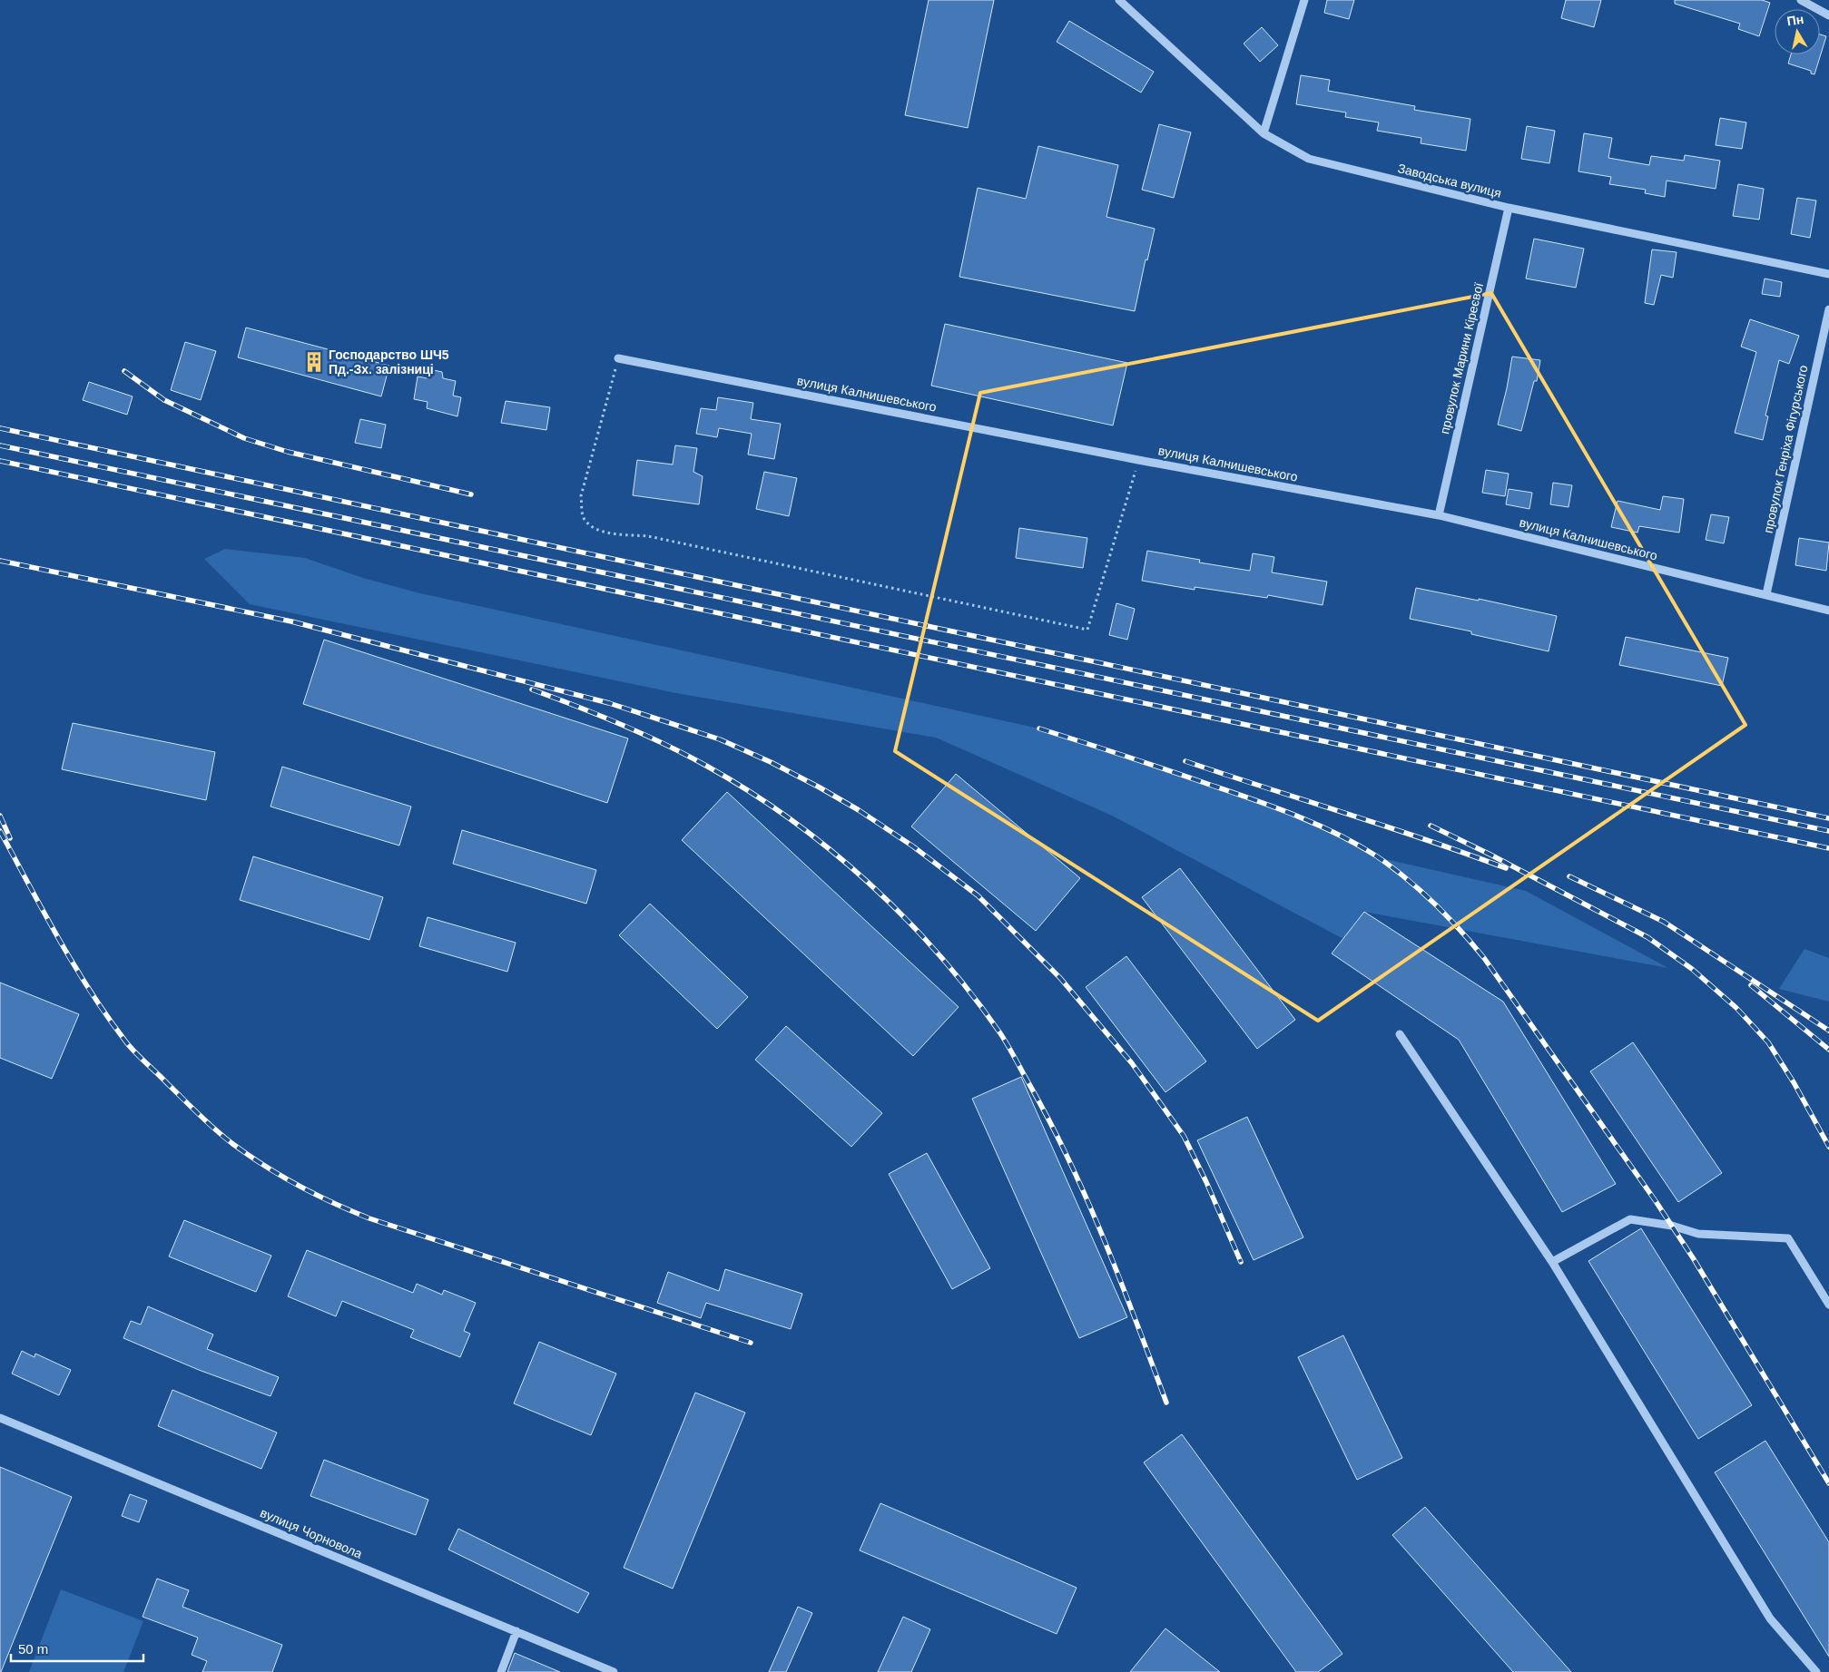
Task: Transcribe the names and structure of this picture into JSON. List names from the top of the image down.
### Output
{
  "streets": {
    "street": [
      "Заводська вулиця",
      "провулок Марини Кіреєвої",
      "вулиця Калнишевського",
      "провулок Генріха Фігурського",
      "вулиця Чорновола"
    ]
  },
  "crossings": [
    ["Заводська вулиця", "провулок Марини Кіреєвої"],
    ["провулок Марини Кіреєвої", "вулиця Калнишевського"],
    ["вулиця Калнишевського", "провулок Генріха Фігурського"]
  ],
  "places": {
    "building": ["Господарство ШЧ5 Пд.-Зх. залізниці"]
  },
  "scale_bar": "50 m",
  "north": "top"
}
